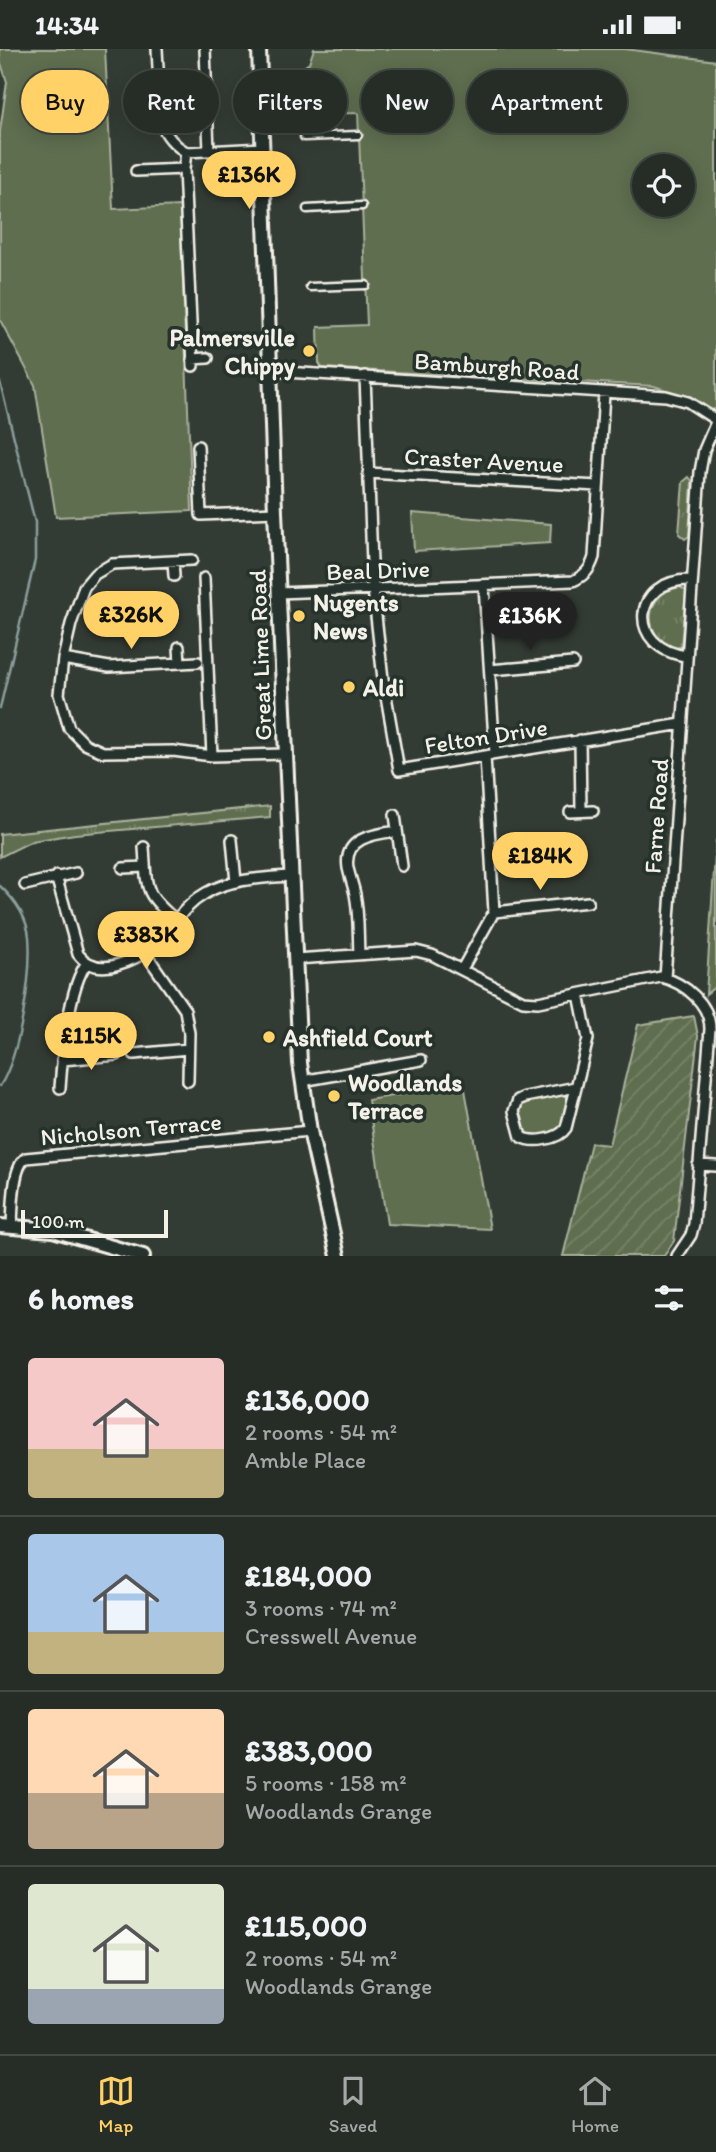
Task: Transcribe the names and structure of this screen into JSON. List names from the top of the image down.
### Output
{
  "streets": {
    "main road": ["Great Lime Road"],
    "street": [
      "Bamburgh Road",
      "Craster Avenue",
      "Beal Drive",
      "Felton Drive",
      "Farne Road",
      "Nicholson Terrace"
    ]
  },
  "crossings": [
    ["Bamburgh Road", "Beal Drive"],
    ["Bamburgh Road", "Great Lime Road"],
    ["Bamburgh Road", "Farne Road"],
    ["Craster Avenue", "Beal Drive"],
    ["Beal Drive", "Great Lime Road"],
    ["Beal Drive", "Felton Drive"],
    ["Great Lime Road", "Nicholson Terrace"],
    ["Felton Drive", "Farne Road"]
  ],
  "places": [
    "Palmersville Chippy",
    "Nugents News",
    "Aldi",
    "Ashfield Court",
    "Woodlands Terrace"
  ],
  "scale_bar": "100 m",
  "page": {
    "status": "14:34",
    "chip": [
      "Buy",
      "Rent",
      "Filters",
      "New",
      "Apartment"
    ],
    "price": [
      "£136K",
      "£326K",
      "£136K",
      "£184K",
      "£383K",
      "£115K"
    ],
    "scale": "100 m",
    "heading": "6 homes",
    "list": [
      {
        "name": "£136,000",
        "note": "2 rooms · 54 m² · Amble Place"
      },
      {
        "name": "£184,000",
        "note": "3 rooms · 74 m² · Cresswell Avenue"
      },
      {
        "name": "£383,000",
        "note": "5 rooms · 158 m² · Woodlands Grange"
      },
      {
        "name": "£115,000",
        "note": "2 rooms · 54 m² · Woodlands Grange"
      }
    ],
    "tabs": ["Map", "Saved", "Home"]
  }
}
